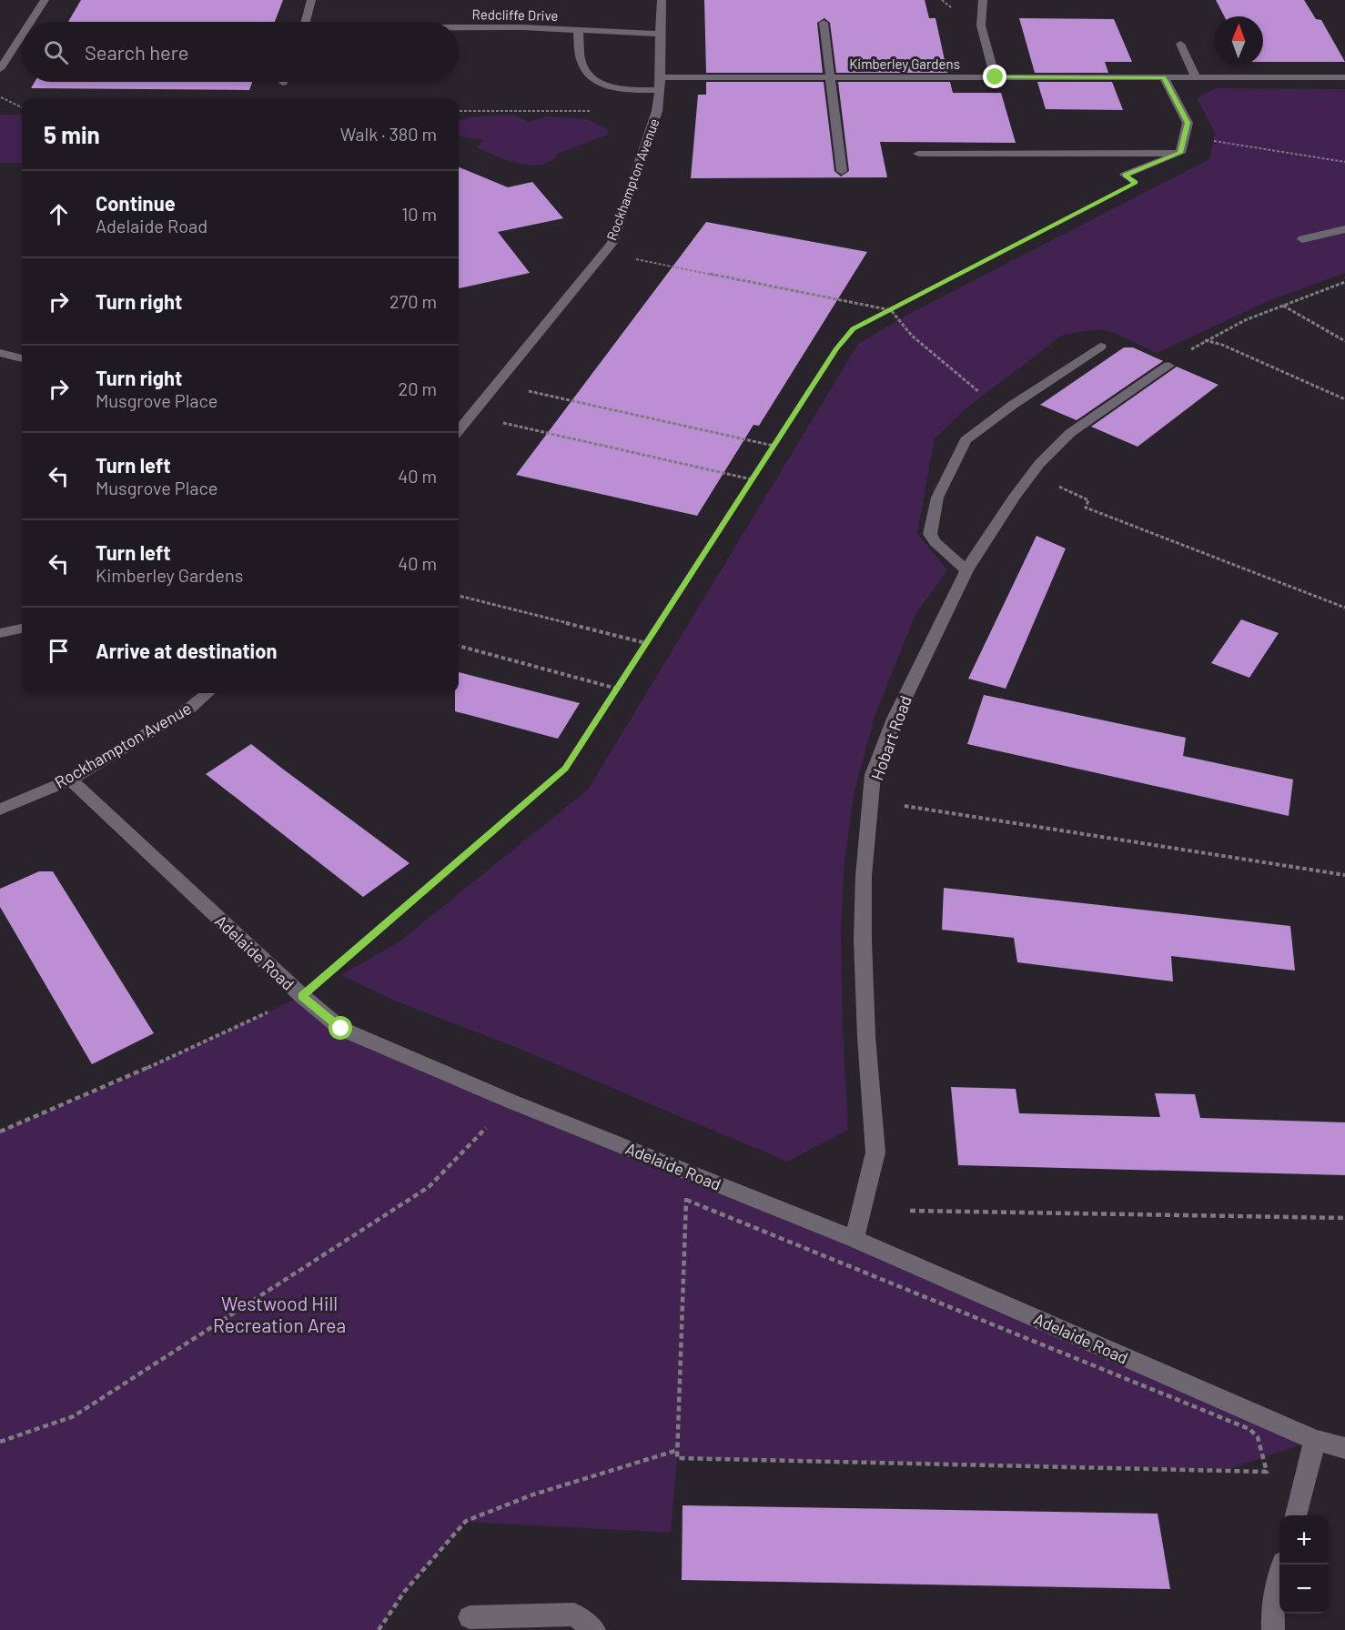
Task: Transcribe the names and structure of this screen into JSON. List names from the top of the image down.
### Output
{
  "streets": {
    "street": [
      "Redcliffe Drive",
      "Kimberley Gardens",
      "Rockhampton Avenue",
      "Hobart Road",
      "Adelaide Road"
    ]
  },
  "crossings": [
    ["Redcliffe Drive", "Rockhampton Avenue"],
    ["Kimberley Gardens", "Rockhampton Avenue"],
    ["Rockhampton Avenue", "Adelaide Road"],
    ["Hobart Road", "Adelaide Road"]
  ],
  "parks": ["Westwood Hill Recreation Area"],
  "north": "top",
  "page": {
    "search": "Search here",
    "heading": ["5 min", "Walk · 380 m"],
    "list": [
      ["Continue", "Adelaide Road", "10 m"],
      ["Turn right", "270 m"],
      ["Turn right", "Musgrove Place", "20 m"],
      ["Turn left", "Musgrove Place", "40 m"],
      ["Turn left", "Kimberley Gardens", "40 m"],
      "Arrive at destination"
    ],
    "map_buttons": ["+", "−"]
  }
}
